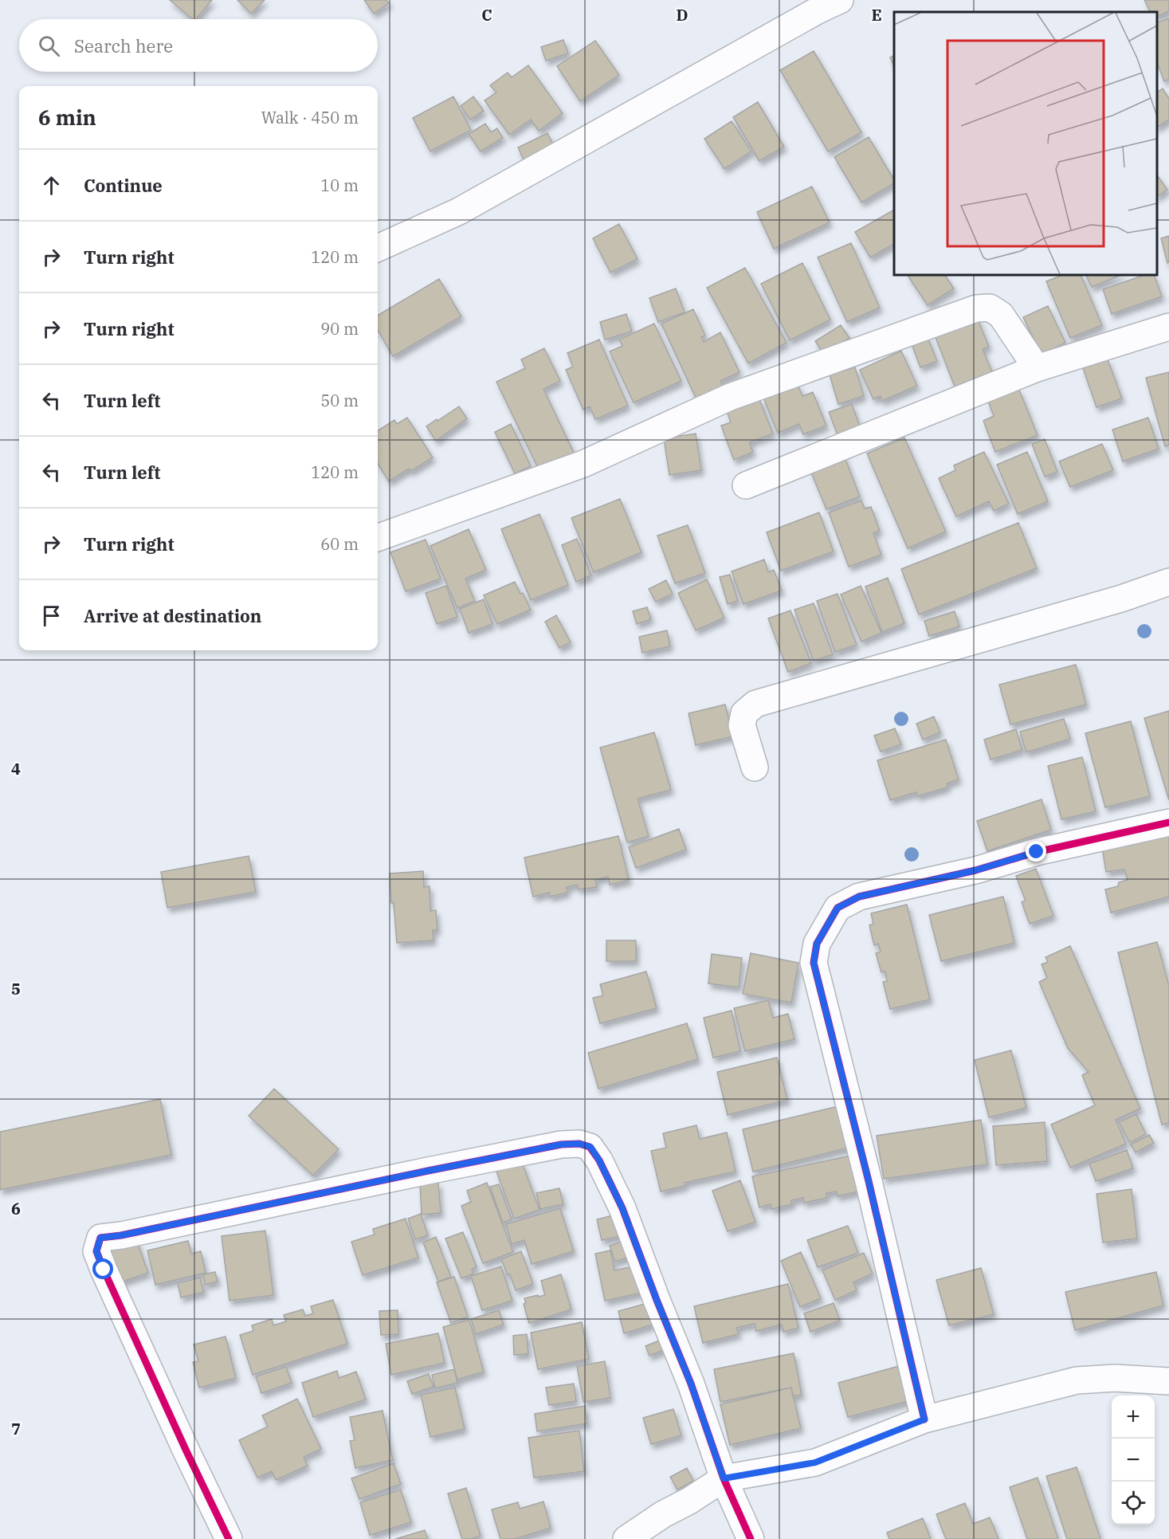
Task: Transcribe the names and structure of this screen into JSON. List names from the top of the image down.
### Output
{
  "page": {
    "search": "Search here",
    "heading": ["6 min", "Walk · 450 m"],
    "list": [
      ["Continue", "10 m"],
      ["Turn right", "120 m"],
      ["Turn right", "90 m"],
      ["Turn left", "50 m"],
      ["Turn left", "120 m"],
      ["Turn right", "60 m"],
      "Arrive at destination"
    ],
    "map_buttons": ["+", "−"]
  },
  "grid": {
    "columns": ["C", "D", "E"],
    "rows": [
      "4",
      "5",
      "6",
      "7"
    ]
  }
}
